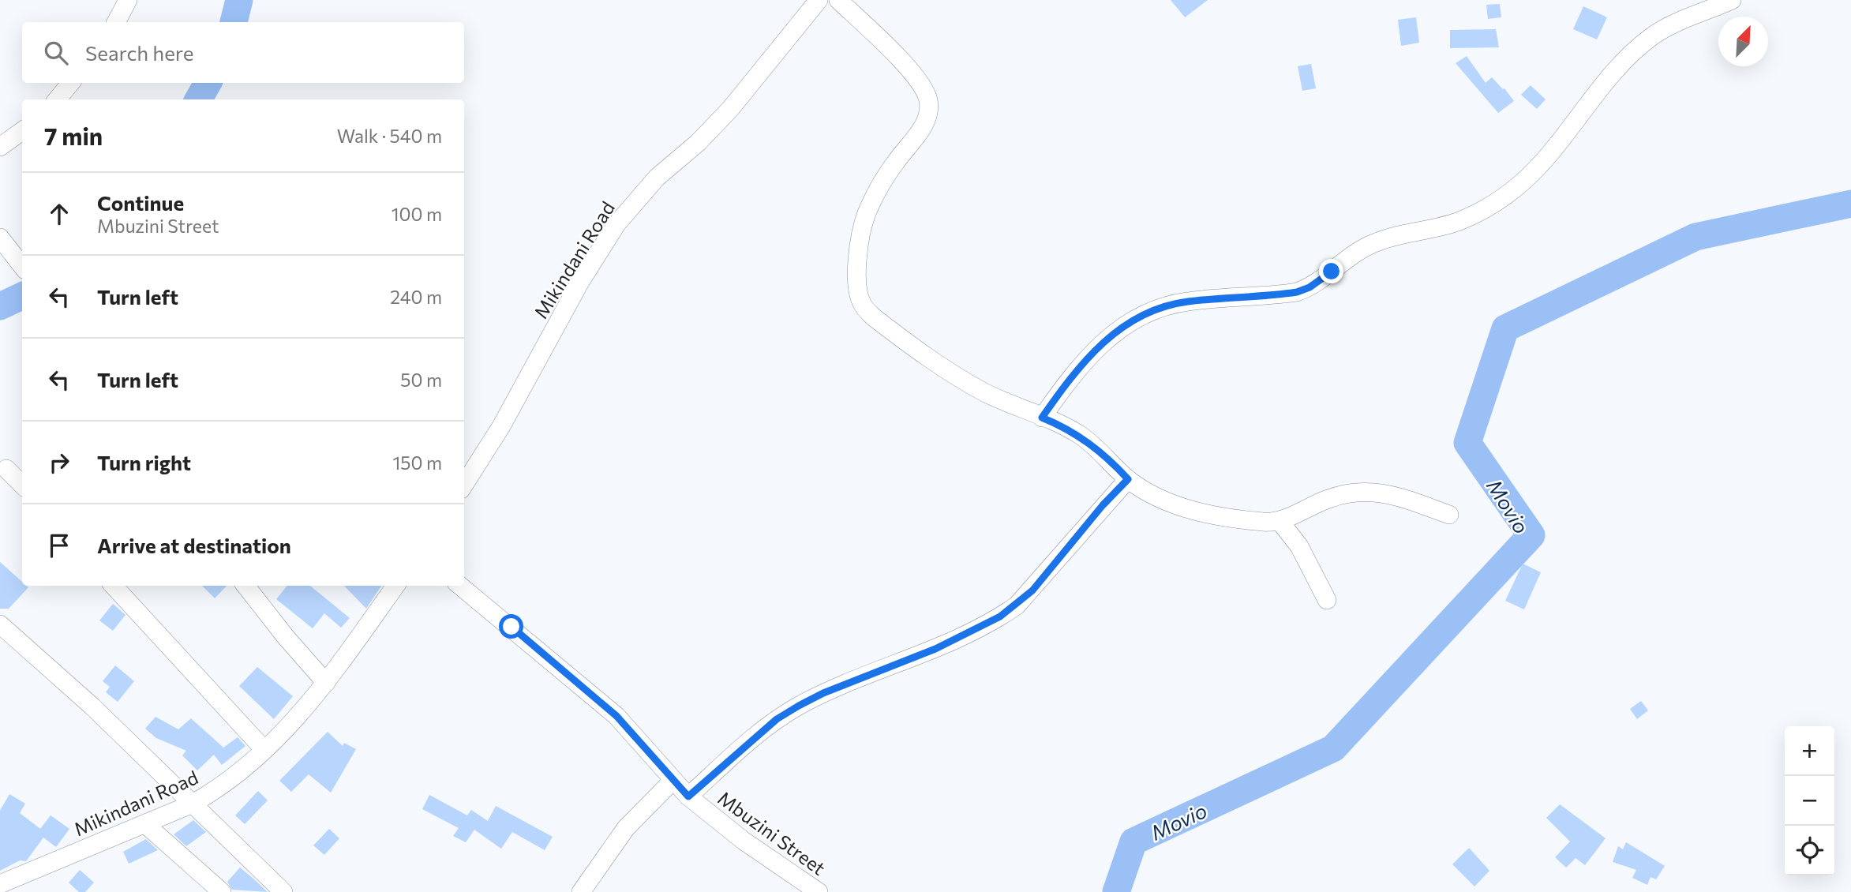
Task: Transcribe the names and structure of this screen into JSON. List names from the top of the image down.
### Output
{
  "streets": {
    "street": ["Mikindani Road", "Mbuzini Street"]
  },
  "water": ["Movio"],
  "north": "top right",
  "page": {
    "search": "Search here",
    "heading": ["7 min", "Walk · 540 m"],
    "list": [
      ["Continue", "Mbuzini Street", "100 m"],
      ["Turn left", "240 m"],
      ["Turn left", "50 m"],
      ["Turn right", "150 m"],
      "Arrive at destination"
    ],
    "map_buttons": ["+", "−"]
  }
}
